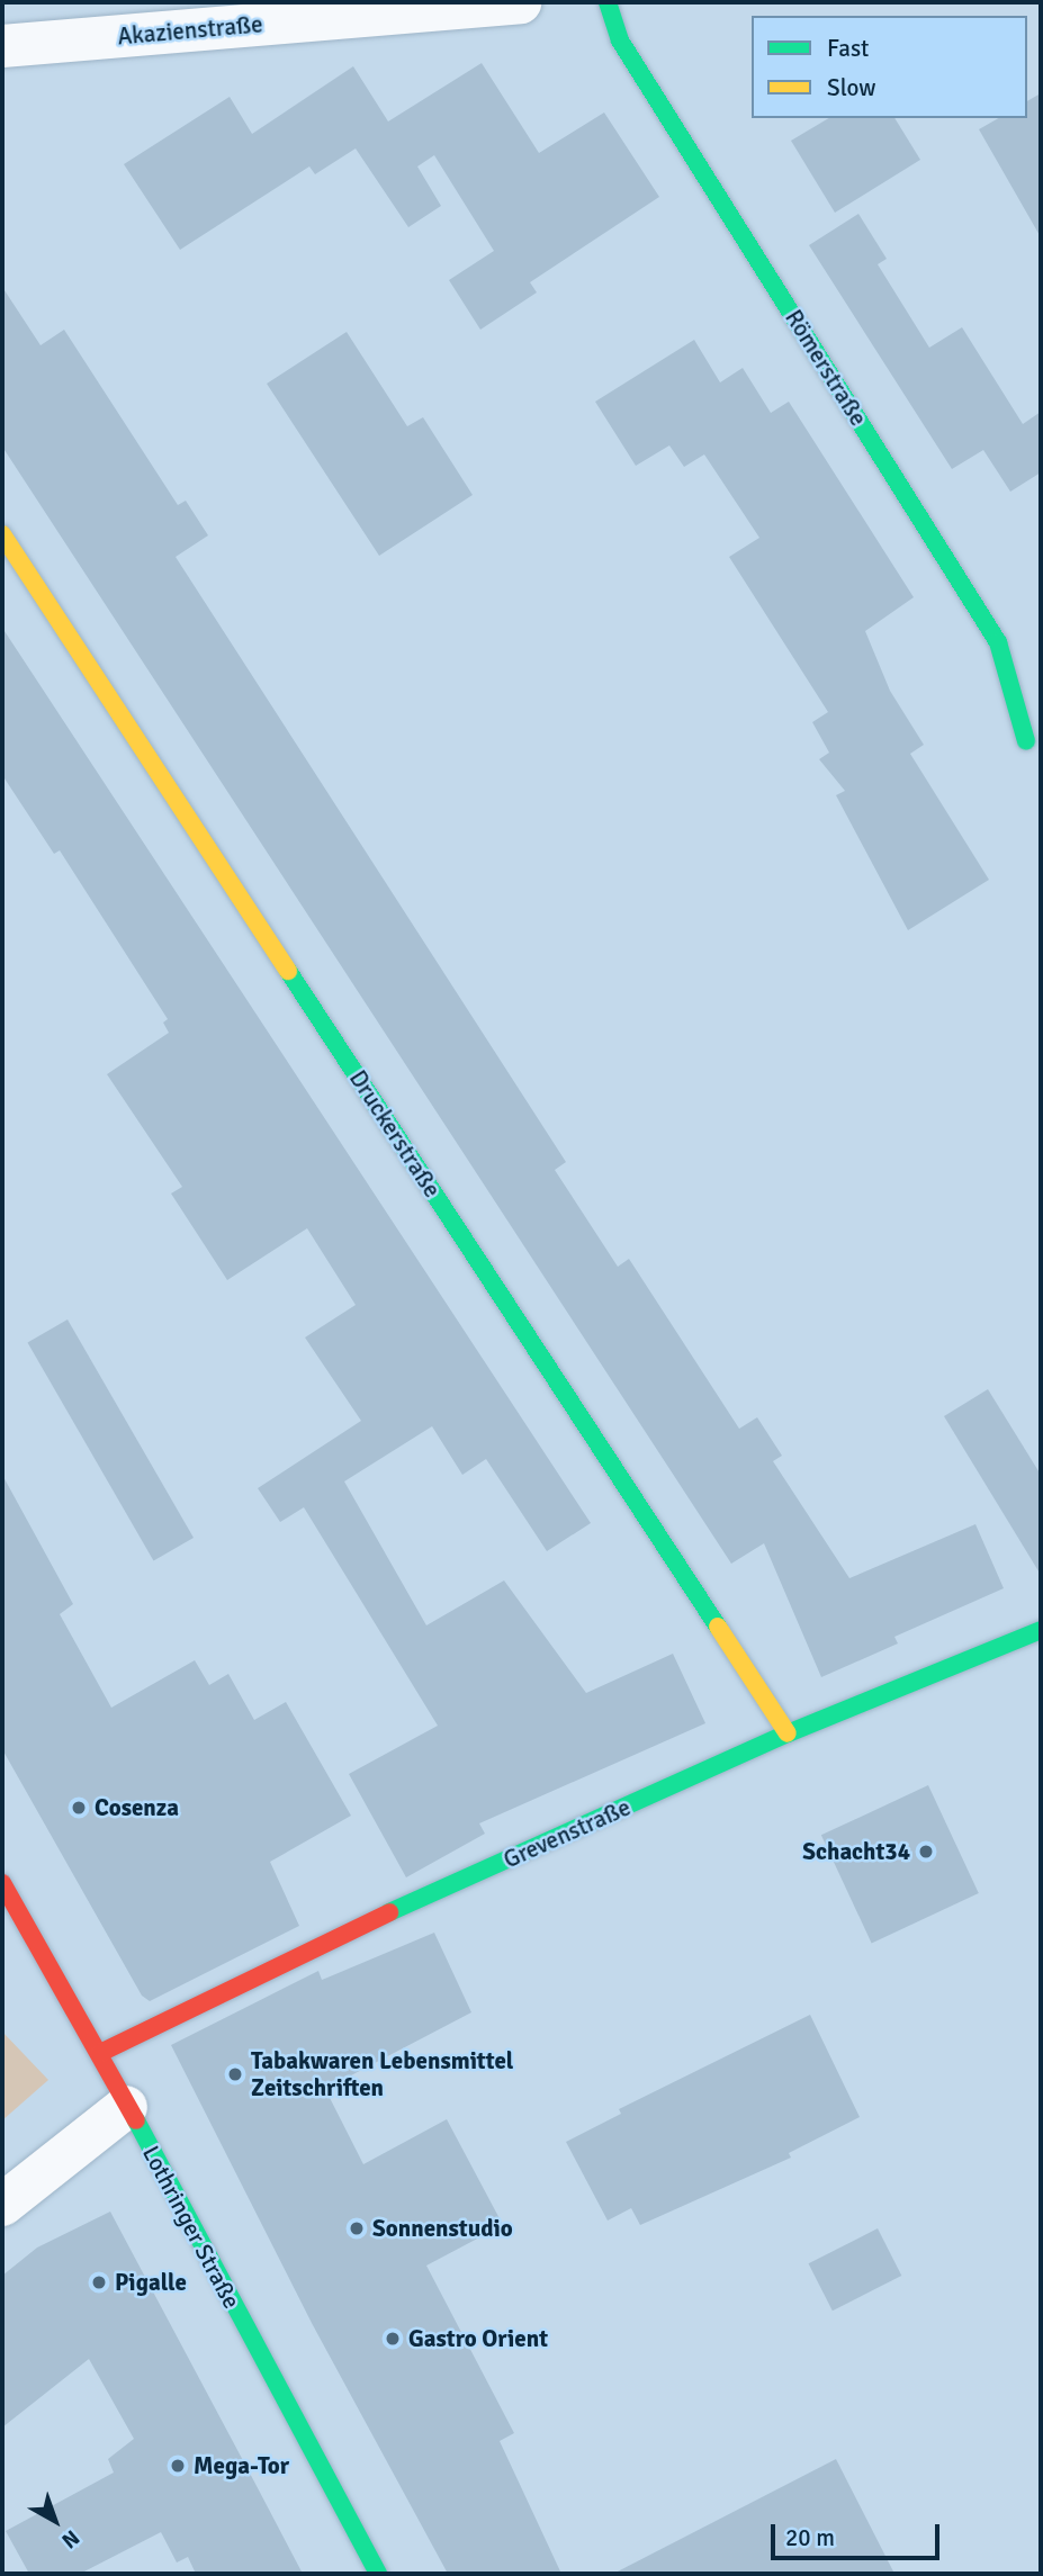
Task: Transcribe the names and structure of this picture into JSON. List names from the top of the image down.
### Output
{
  "streets": {
    "street": [
      "Akazienstraße",
      "Römerstraße",
      "Druckerstraße",
      "Grevenstraße",
      "Lothringer Straße"
    ]
  },
  "crossings": [
    ["Druckerstraße", "Grevenstraße"],
    ["Grevenstraße", "Lothringer Straße"]
  ],
  "places": [
    "Cosenza",
    "Schacht34",
    "Tabakwaren Lebensmittel Zeitschriften",
    "Sonnenstudio",
    "Pigalle",
    "Gastro Orient",
    "Mega-Tor"
  ],
  "legend": ["Fast", "Slow"],
  "scale_bar": "20 m",
  "north": "bottom right"
}
